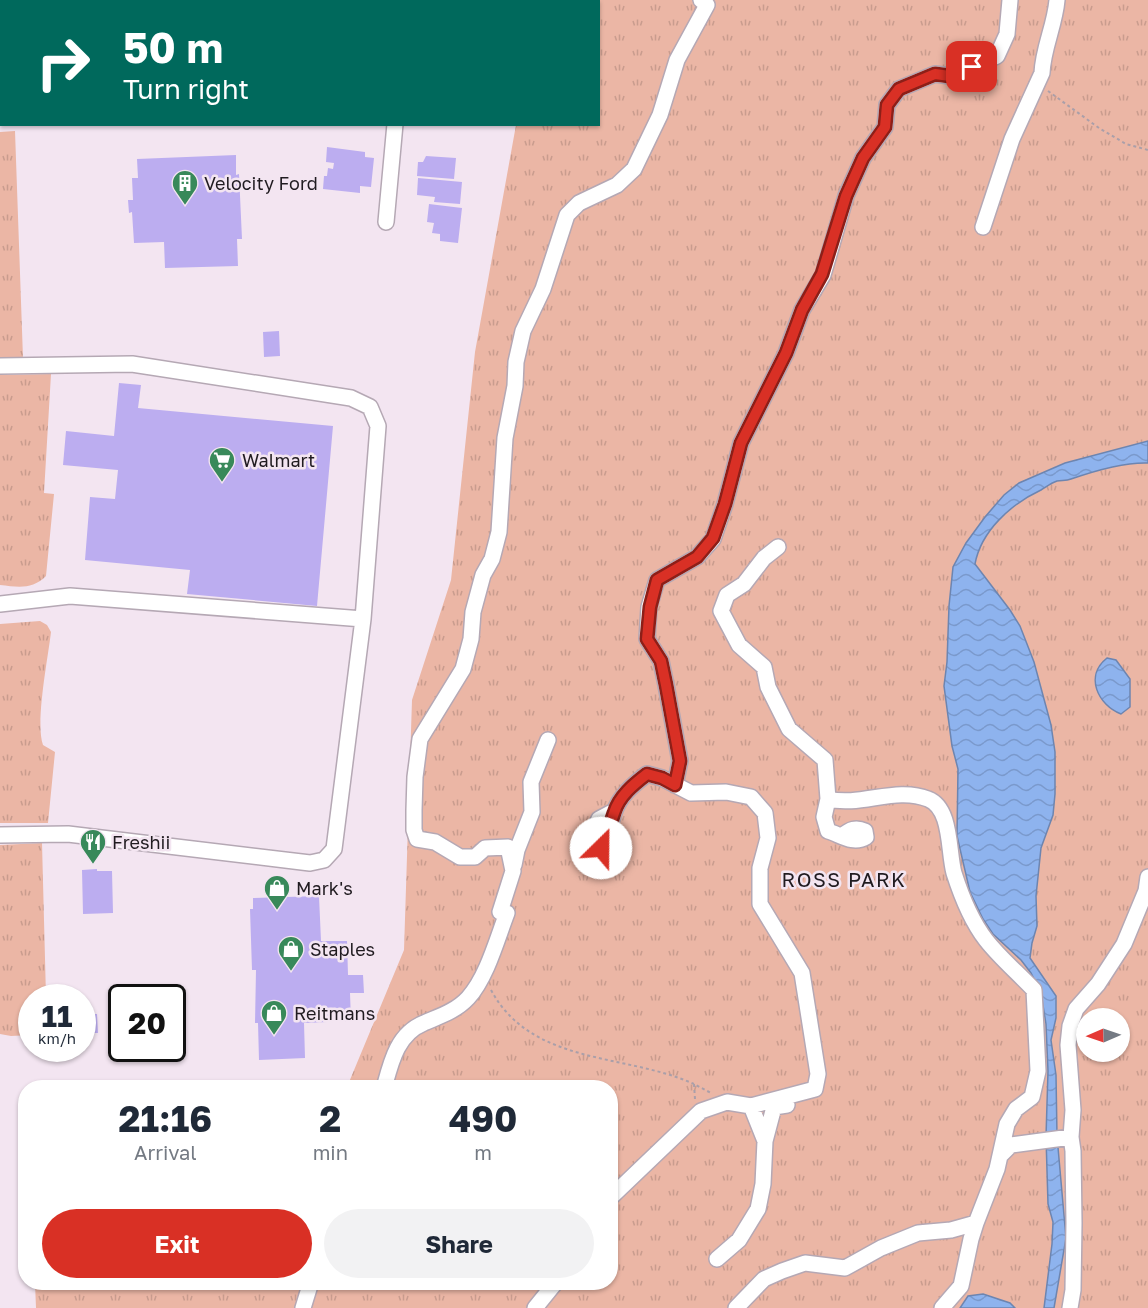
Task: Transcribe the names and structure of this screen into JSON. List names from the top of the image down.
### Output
{
  "districts": ["ROSS PARK"],
  "places": {
    "building": ["Velocity Ford"],
    "supermarket": ["Walmart"],
    "restaurant": ["Freshii"],
    "shop": ["Mark's", "Staples", "Reitmans"]
  },
  "north": "left",
  "page": {
    "turn": ["50 m", "Turn right"],
    "speed": "11 km/h",
    "limit": "20",
    "eta": [
      "21:16",
      "Arrival",
      "2",
      "min",
      "490",
      "m"
    ],
    "buttons": ["Exit", "Share"]
  }
}
